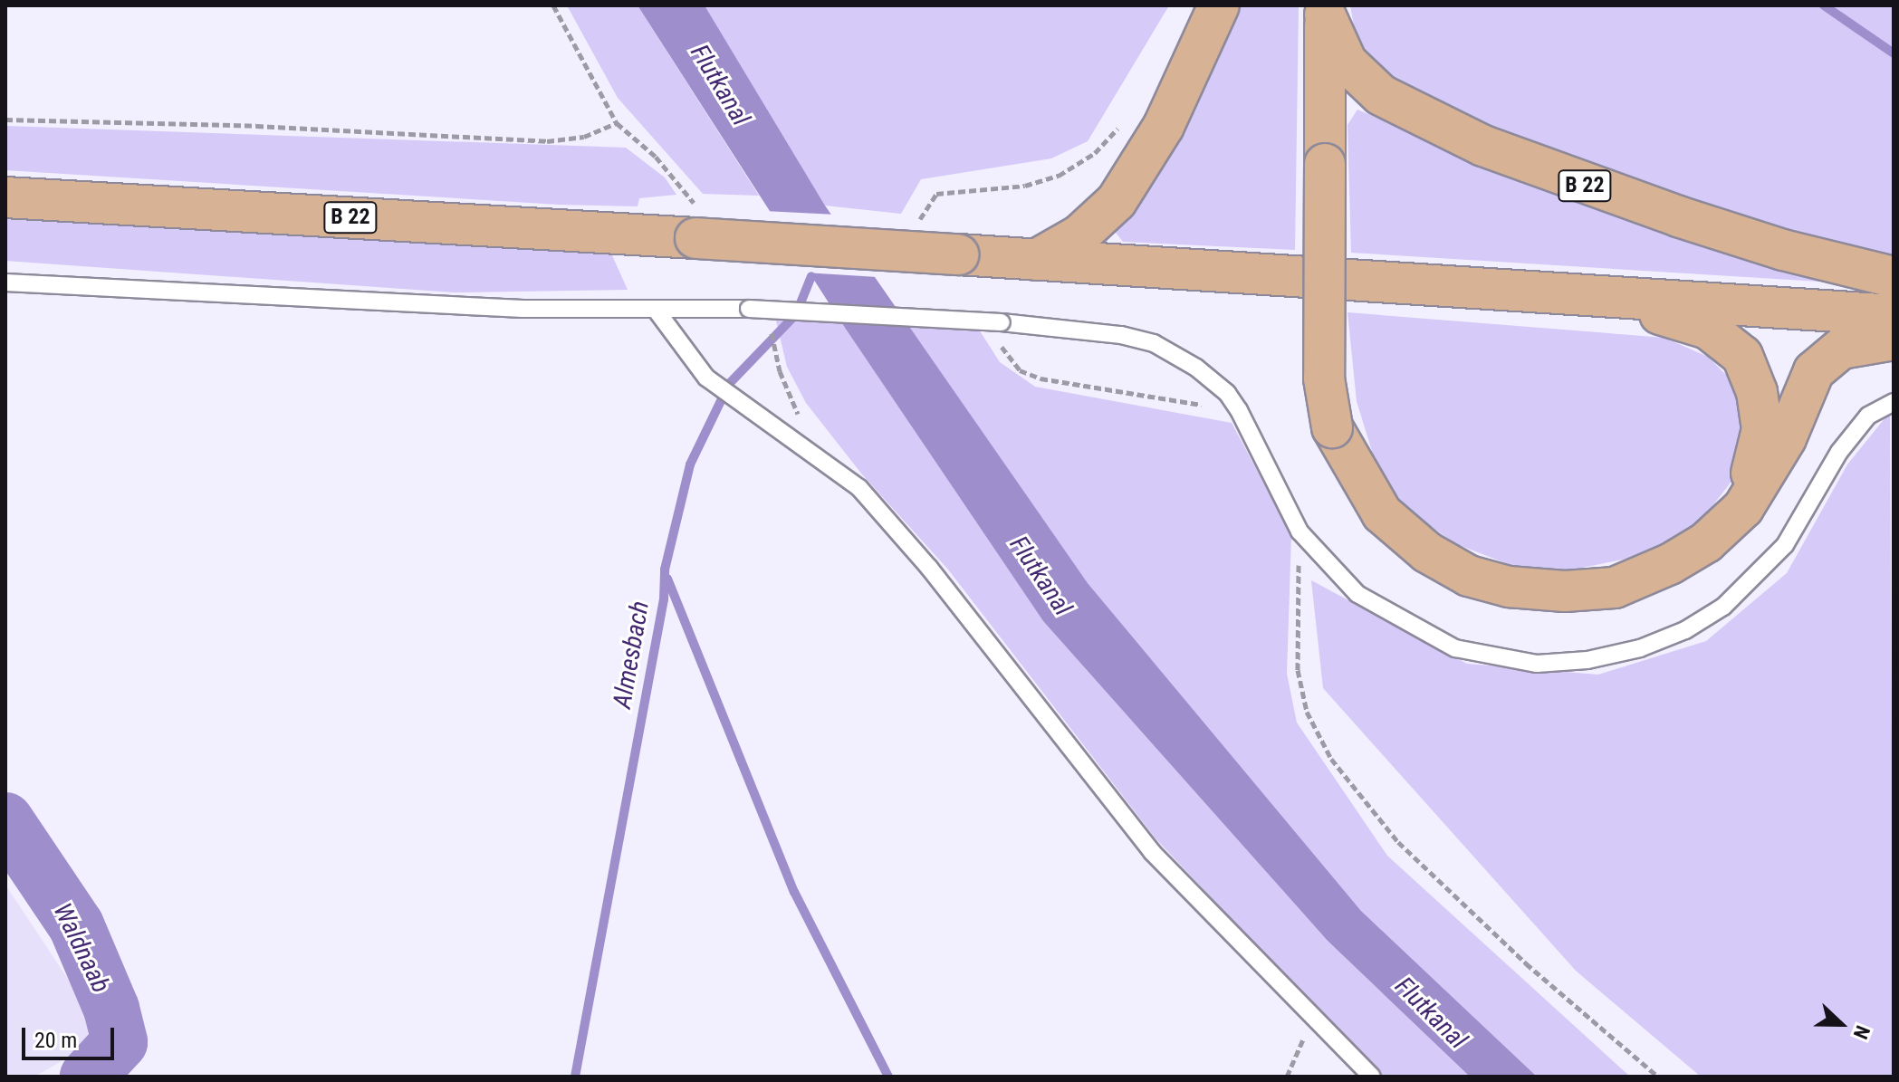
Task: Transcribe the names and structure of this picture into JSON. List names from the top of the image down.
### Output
{
  "streets": {
    "main road": ["B 22"]
  },
  "water": ["Flutkanal", "Almesbach", "Waldnaab"],
  "scale_bar": "20 m",
  "north": "right"
}
